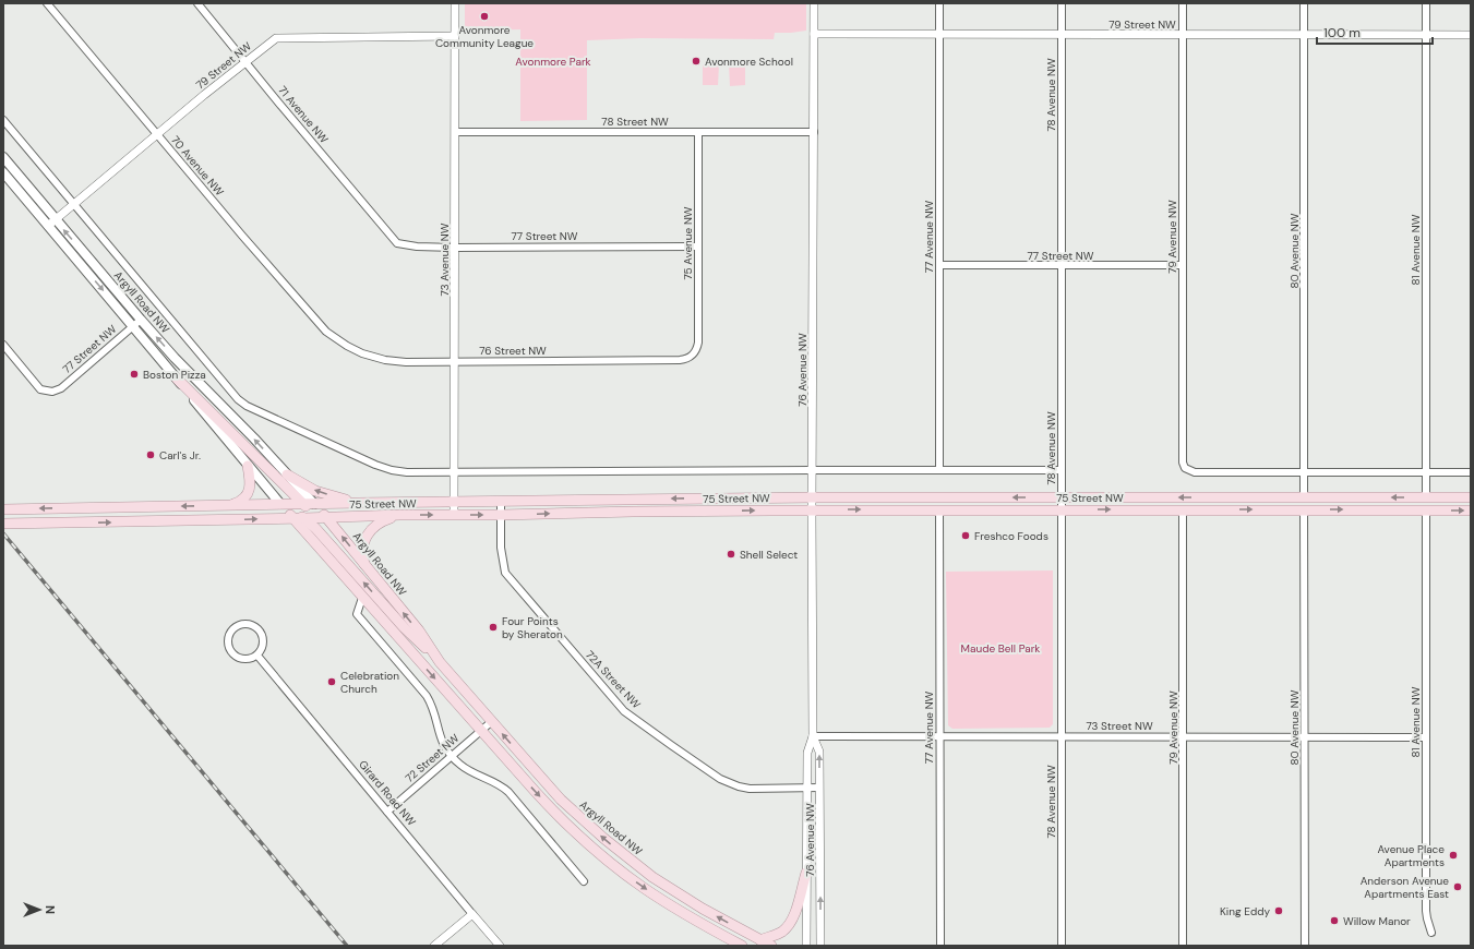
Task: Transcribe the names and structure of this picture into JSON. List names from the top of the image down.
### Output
{
  "streets": {
    "main road": ["Argyll Road NW", "75 Street NW"],
    "street": [
      "79 Street NW",
      "78 Avenue NW",
      "71 Avenue NW",
      "78 Street NW",
      "70 Avenue NW",
      "77 Street NW",
      "77 Avenue NW",
      "79 Avenue NW",
      "75 Avenue NW",
      "81 Avenue NW",
      "80 Avenue NW",
      "73 Avenue NW",
      "76 Street NW",
      "76 Avenue NW",
      "72A Street NW",
      "73 Street NW",
      "72 Street NW",
      "Girard Road NW"
    ]
  },
  "crossings": [
    ["79 Street NW", "78 Avenue NW"],
    ["79 Street NW", "71 Avenue NW"],
    ["79 Street NW", "70 Avenue NW"],
    ["79 Street NW", "77 Avenue NW"],
    ["79 Street NW", "79 Avenue NW"],
    ["79 Street NW", "81 Avenue NW"],
    ["79 Street NW", "80 Avenue NW"],
    ["79 Street NW", "73 Avenue NW"],
    ["79 Street NW", "Argyll Road NW"],
    ["79 Street NW", "76 Avenue NW"],
    ["78 Avenue NW", "77 Street NW"],
    ["78 Avenue NW", "75 Street NW"],
    ["78 Avenue NW", "73 Street NW"],
    ["71 Avenue NW", "77 Street NW"],
    ["78 Street NW", "75 Avenue NW"],
    ["78 Street NW", "73 Avenue NW"],
    ["78 Street NW", "76 Avenue NW"],
    ["70 Avenue NW", "76 Street NW"],
    ["77 Street NW", "77 Avenue NW"],
    ["77 Street NW", "79 Avenue NW"],
    ["77 Street NW", "75 Avenue NW"],
    ["77 Street NW", "73 Avenue NW"],
    ["77 Street NW", "Argyll Road NW"],
    ["77 Avenue NW", "75 Street NW"],
    ["77 Avenue NW", "73 Street NW"],
    ["79 Avenue NW", "80 Avenue NW"],
    ["79 Avenue NW", "75 Street NW"],
    ["79 Avenue NW", "73 Street NW"],
    ["75 Avenue NW", "76 Street NW"],
    ["81 Avenue NW", "75 Street NW"],
    ["81 Avenue NW", "73 Street NW"],
    ["80 Avenue NW", "75 Street NW"],
    ["80 Avenue NW", "73 Street NW"],
    ["73 Avenue NW", "Argyll Road NW"],
    ["73 Avenue NW", "76 Street NW"],
    ["73 Avenue NW", "75 Street NW"],
    ["Argyll Road NW", "75 Street NW"],
    ["Argyll Road NW", "72 Street NW"],
    ["76 Avenue NW", "75 Street NW"],
    ["76 Avenue NW", "72A Street NW"],
    ["76 Avenue NW", "73 Street NW"],
    ["75 Street NW", "72A Street NW"],
    ["72 Street NW", "Girard Road NW"]
  ],
  "parks": ["Avonmore Park", "Maude Bell Park"],
  "places": [
    "Avonmore Community League",
    "Avonmore School",
    "Boston Pizza",
    "Carl's Jr.",
    "Freshco Foods",
    "Shell Select",
    "Four Points by Sheraton",
    "Celebration Church",
    "Avenue Place Apartments",
    "Anderson Avenue Apartments East",
    "King Eddy",
    "Willow Manor"
  ],
  "scale_bar": "100 m",
  "north": "right"
}
